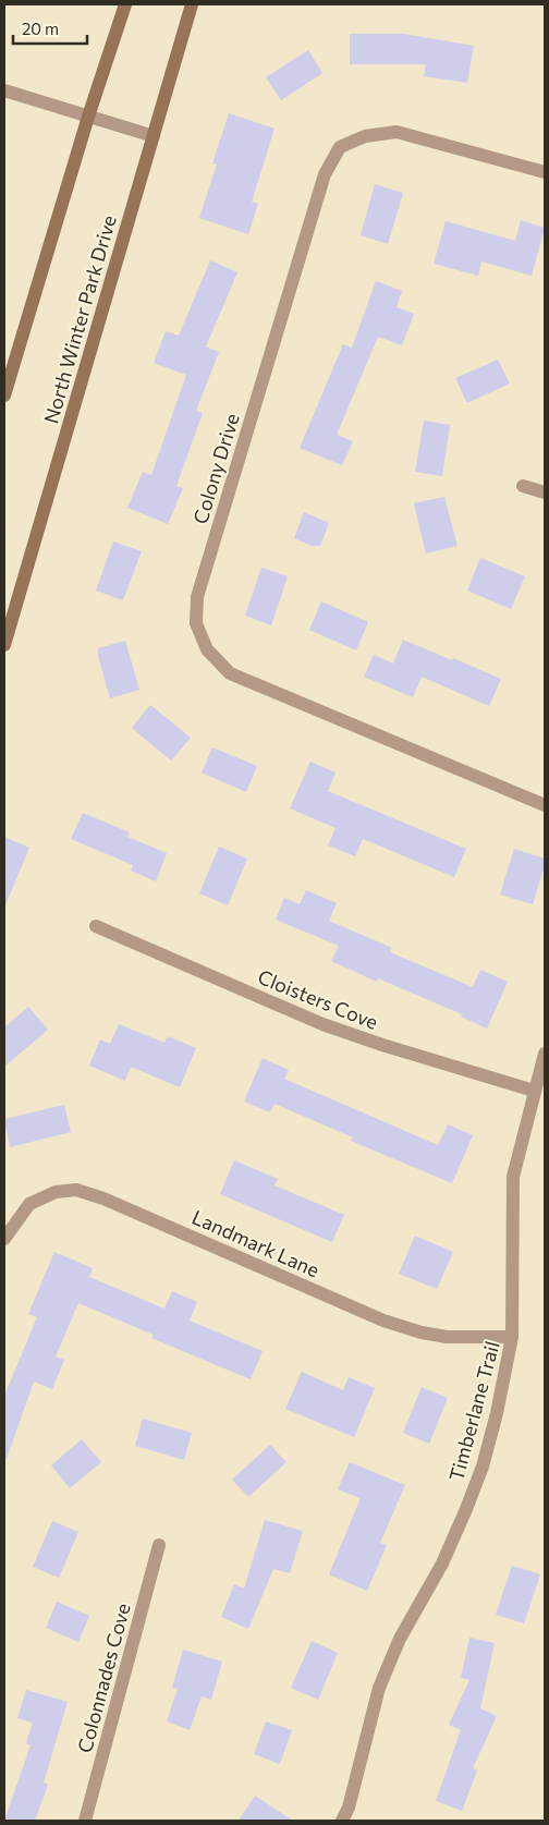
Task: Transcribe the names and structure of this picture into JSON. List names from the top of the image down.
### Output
{
  "streets": {
    "street": [
      "North Winter Park Drive",
      "Colony Drive",
      "Cloisters Cove",
      "Landmark Lane",
      "Timberlane Trail",
      "Colonnades Cove"
    ]
  },
  "crossings": [
    ["Cloisters Cove", "Timberlane Trail"],
    ["Landmark Lane", "Timberlane Trail"]
  ],
  "scale_bar": "20 m"
}
